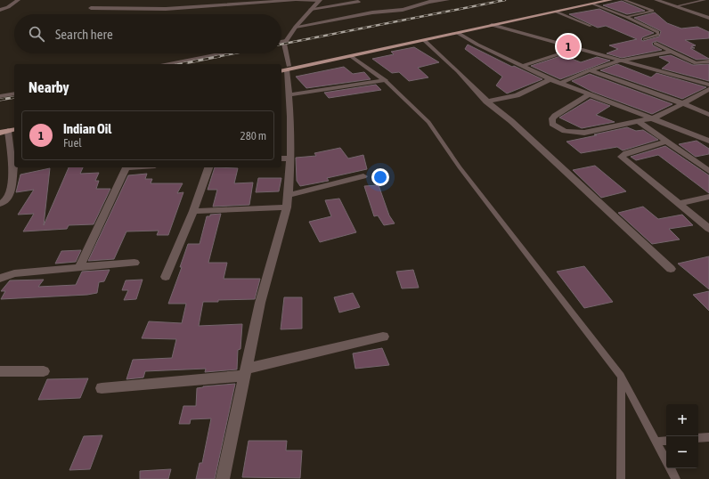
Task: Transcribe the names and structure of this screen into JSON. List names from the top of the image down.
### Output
{
  "page": {
    "search": "Search here",
    "pins": "1",
    "heading": "Nearby",
    "list": [
      {
        "mark": "1",
        "name": "Indian Oil",
        "note": "Fuel",
        "value": "280 m"
      }
    ],
    "map_buttons": ["+", "−"]
  }
}
